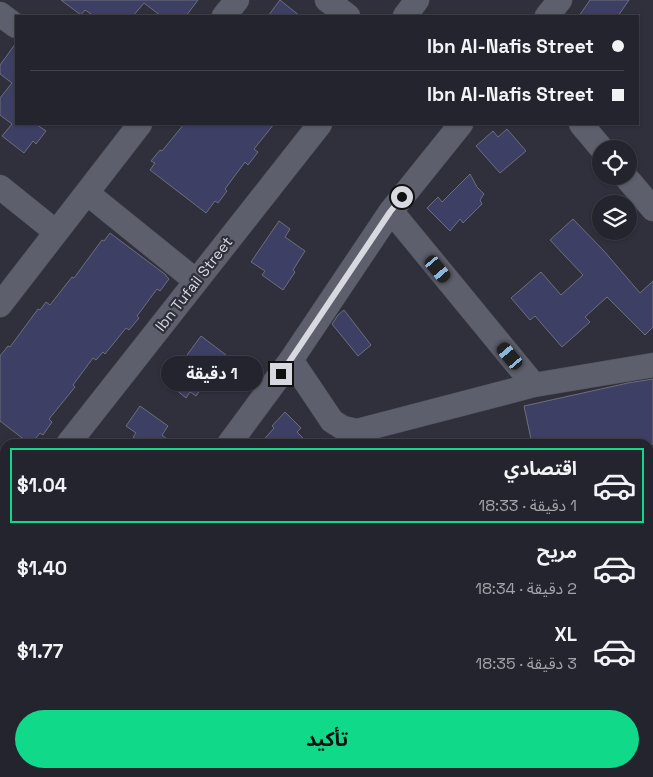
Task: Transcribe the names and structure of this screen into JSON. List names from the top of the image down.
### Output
{
  "streets": {
    "street": ["Ibn Tufail Street"]
  },
  "page": {
    "banner": ["Ibn Al-Nafis Street", "Ibn Al-Nafis Street"],
    "bubble": "1 دقيقة",
    "list": [
      {
        "name": "اقتصادي",
        "note": "1 دقيقة · 18:33",
        "value": "$1.04"
      },
      {
        "name": "مريح",
        "note": "2 دقيقة · 18:34",
        "value": "$1.40"
      },
      {
        "name": "XL",
        "note": "3 دقيقة · 18:35",
        "value": "$1.77"
      }
    ],
    "buttons": "تأكيد"
  }
}
